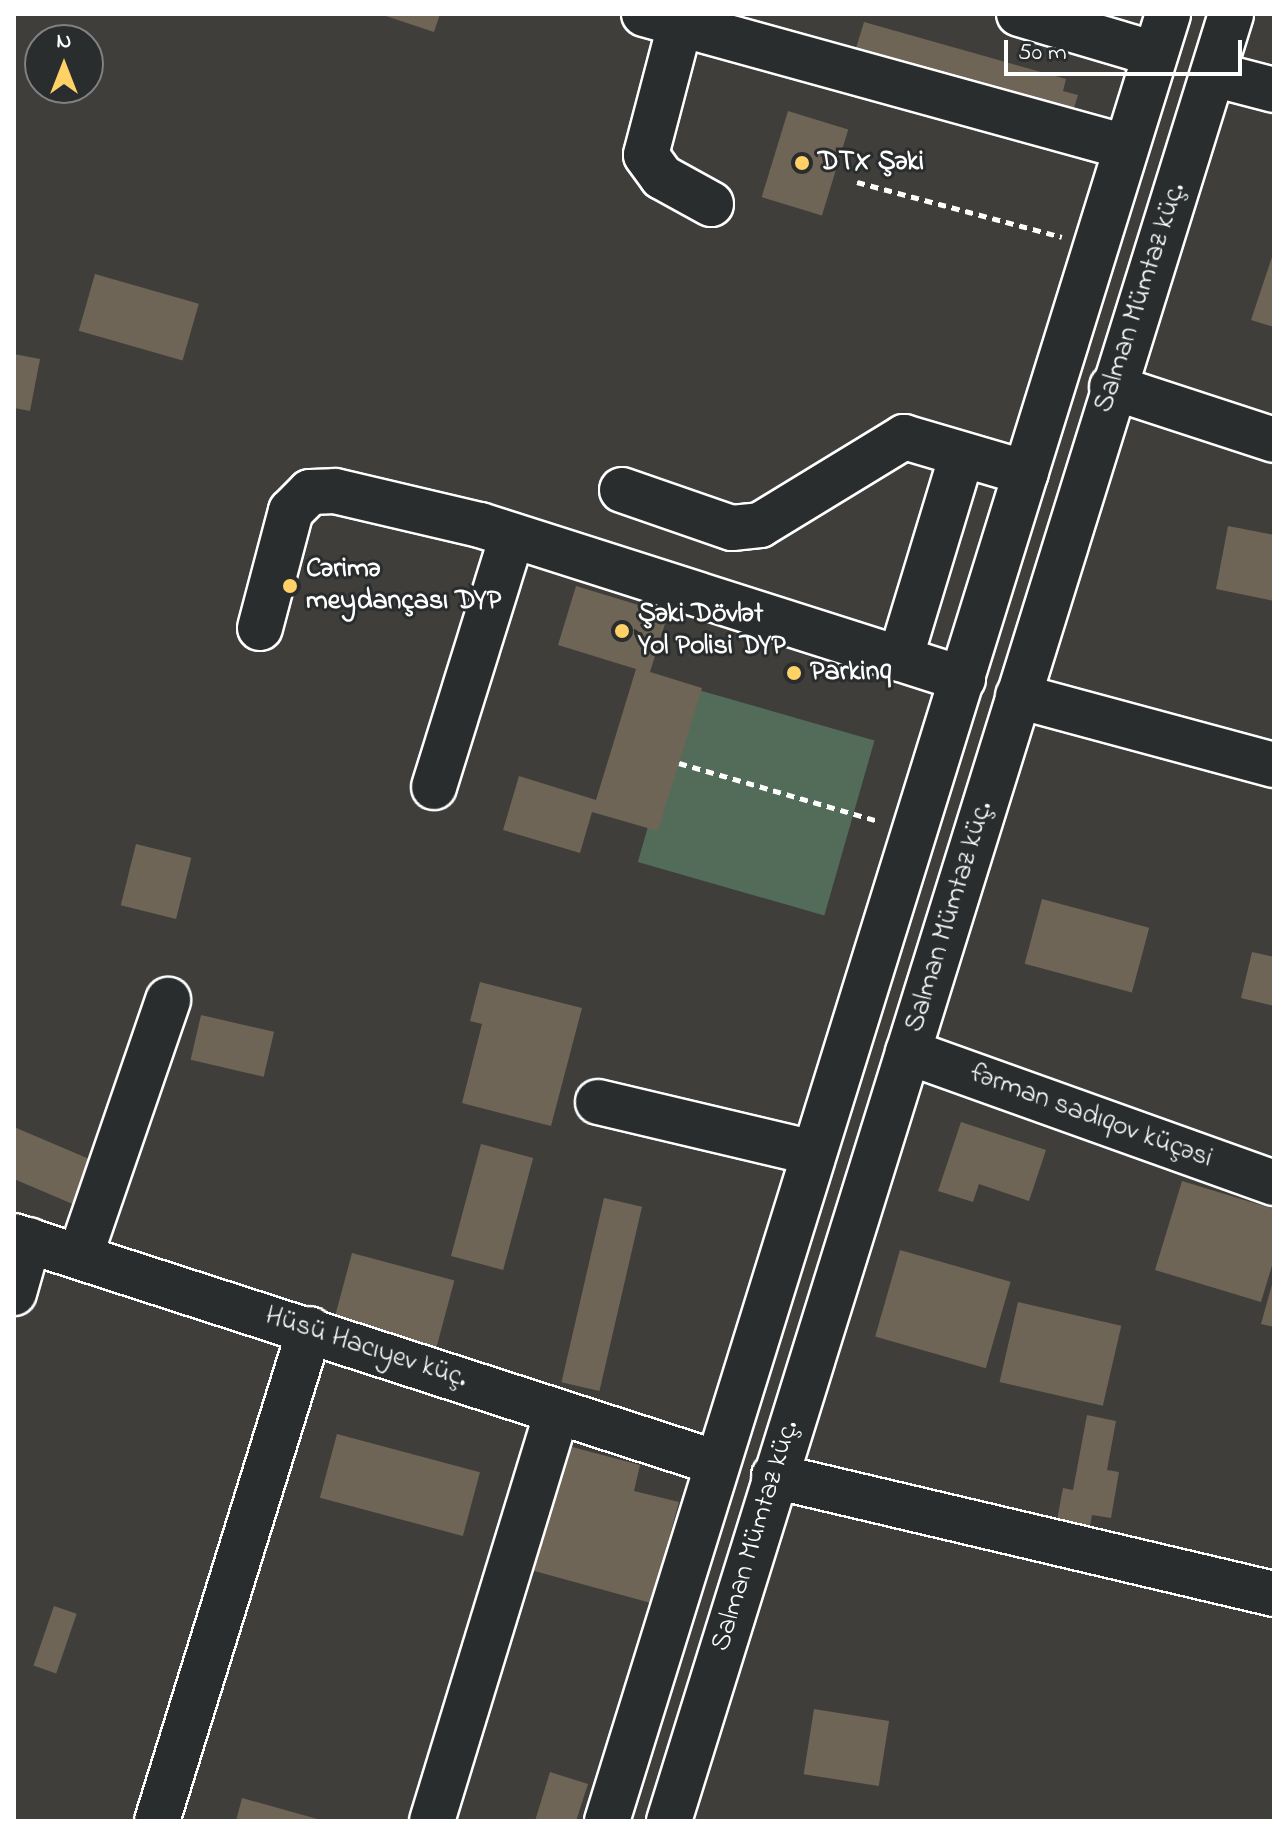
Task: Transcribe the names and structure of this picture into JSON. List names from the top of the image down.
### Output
{
  "streets": {
    "main road": ["Salman Mümtaz küç.", "fərman sadıqov küçəsi", "Hüsü Hacıyev küç."]
  },
  "crossings": [
    ["Salman Mümtaz küç.", "fərman sadıqov küçəsi"]
  ],
  "places": [
    "DTX Şəki",
    "Cərimə meydançası DYP",
    "Şəki Dövlət Yol Polisi DYP",
    "Parkinq"
  ],
  "scale_bar": "50 m",
  "north": "top"
}
